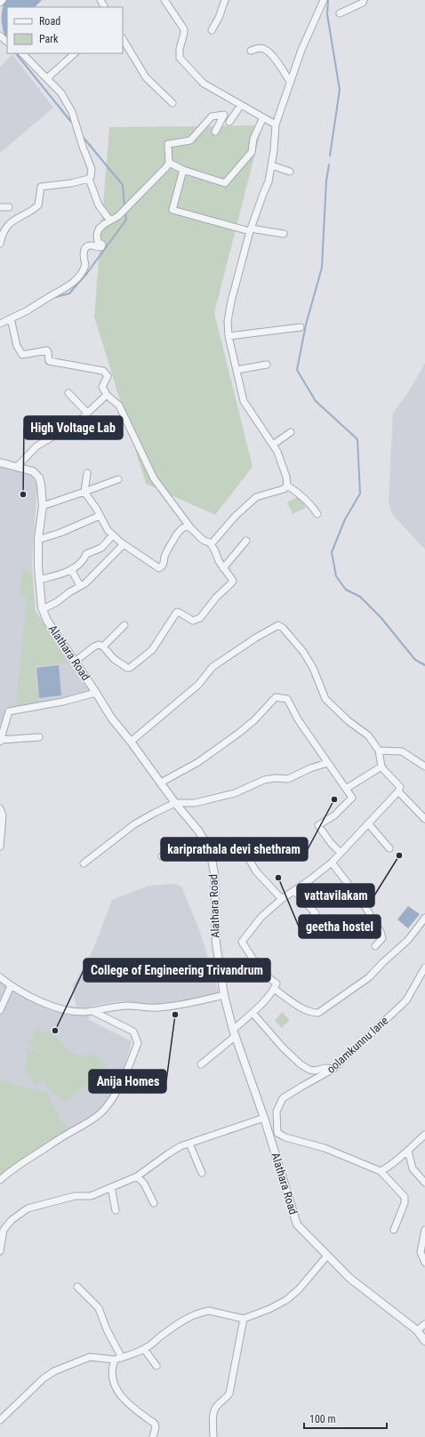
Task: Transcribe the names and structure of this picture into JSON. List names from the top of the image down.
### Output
{
  "streets": {
    "street": ["Alathara Road", "oolamkunnu lane"]
  },
  "places": [
    "High Voltage Lab",
    "kariprathala devi shethram",
    "vattavilakam",
    "geetha hostel",
    "Anija Homes",
    "College of Engineering Trivandrum"
  ],
  "legend": ["Road", "Park"],
  "scale_bar": "100 m"
}
